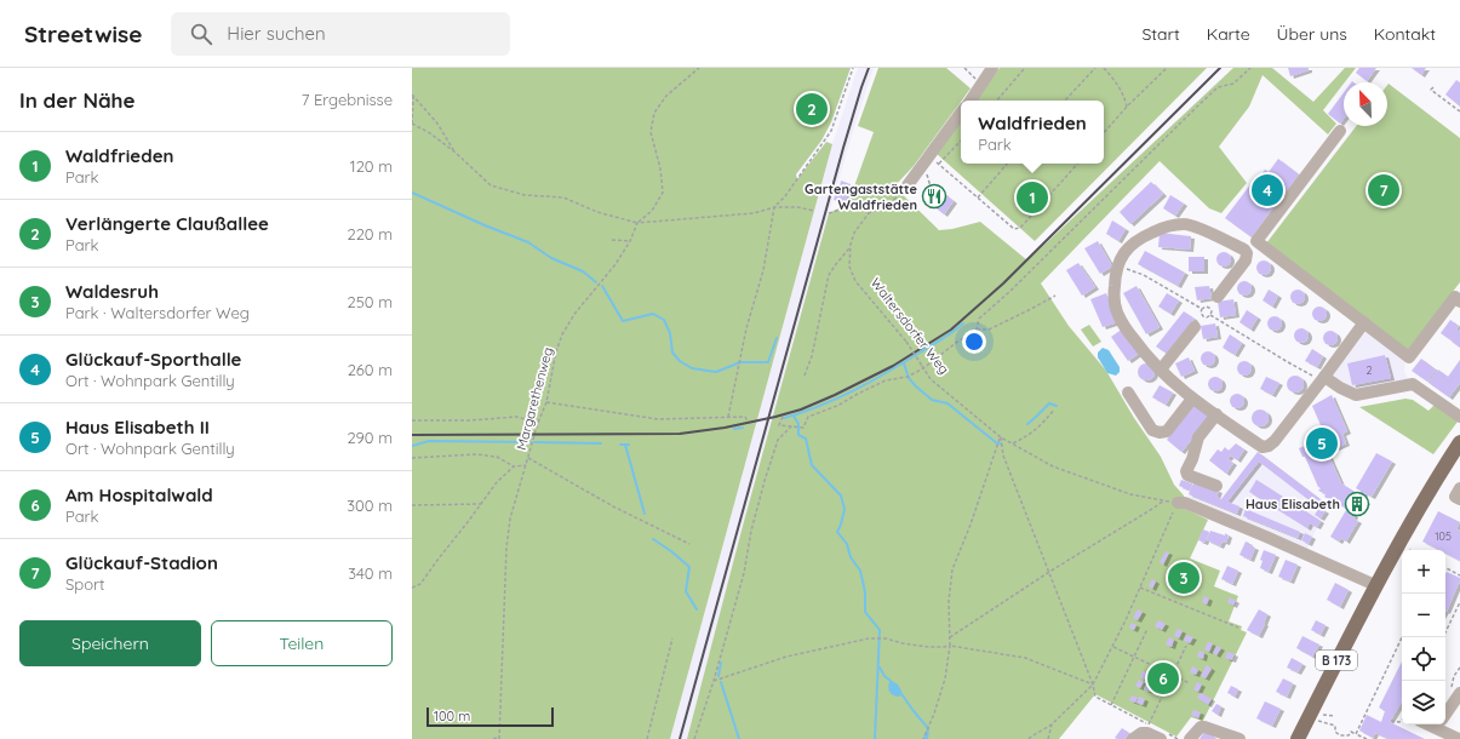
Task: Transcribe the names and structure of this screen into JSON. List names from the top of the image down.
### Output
{
  "streets": {
    "main road": ["B 173"],
    "path": ["Waltersdorfer Weg", "Margarethenweg"]
  },
  "places": {
    "restaurant": ["Gartengaststätte Waldfrieden"],
    "building": ["Haus Elisabeth"]
  },
  "house_numbers": ["2", "105"],
  "scale_bar": "100 m",
  "north": "top left",
  "page": {
    "header": "Streetwise",
    "search": "Hier suchen",
    "nav": [
      "Start",
      "Karte",
      "Über uns",
      "Kontakt"
    ],
    "heading": ["In der Nähe", "7 Ergebnisse"],
    "pins": [
      "2",
      "4",
      "7",
      "1",
      "5",
      "3",
      "6"
    ],
    "popup": ["Waldfrieden", "Park"],
    "list": [
      {
        "mark": "1",
        "name": "Waldfrieden",
        "note": "Park",
        "value": "120 m"
      },
      {
        "mark": "2",
        "name": "Verlängerte Claußallee",
        "note": "Park",
        "value": "220 m"
      },
      {
        "mark": "3",
        "name": "Waldesruh",
        "note": "Park · Waltersdorfer Weg",
        "value": "250 m"
      },
      {
        "mark": "4",
        "name": "Glückauf-Sporthalle",
        "note": "Ort · Wohnpark Gentilly",
        "value": "260 m"
      },
      {
        "mark": "5",
        "name": "Haus Elisabeth II",
        "note": "Ort · Wohnpark Gentilly",
        "value": "290 m"
      },
      {
        "mark": "6",
        "name": "Am Hospitalwald",
        "note": "Park",
        "value": "300 m"
      },
      {
        "mark": "7",
        "name": "Glückauf-Stadion",
        "note": "Sport",
        "value": "340 m"
      }
    ],
    "map_buttons": ["+", "−"],
    "buttons": ["Speichern", "Teilen"],
    "scale": "100 m"
  }
}
